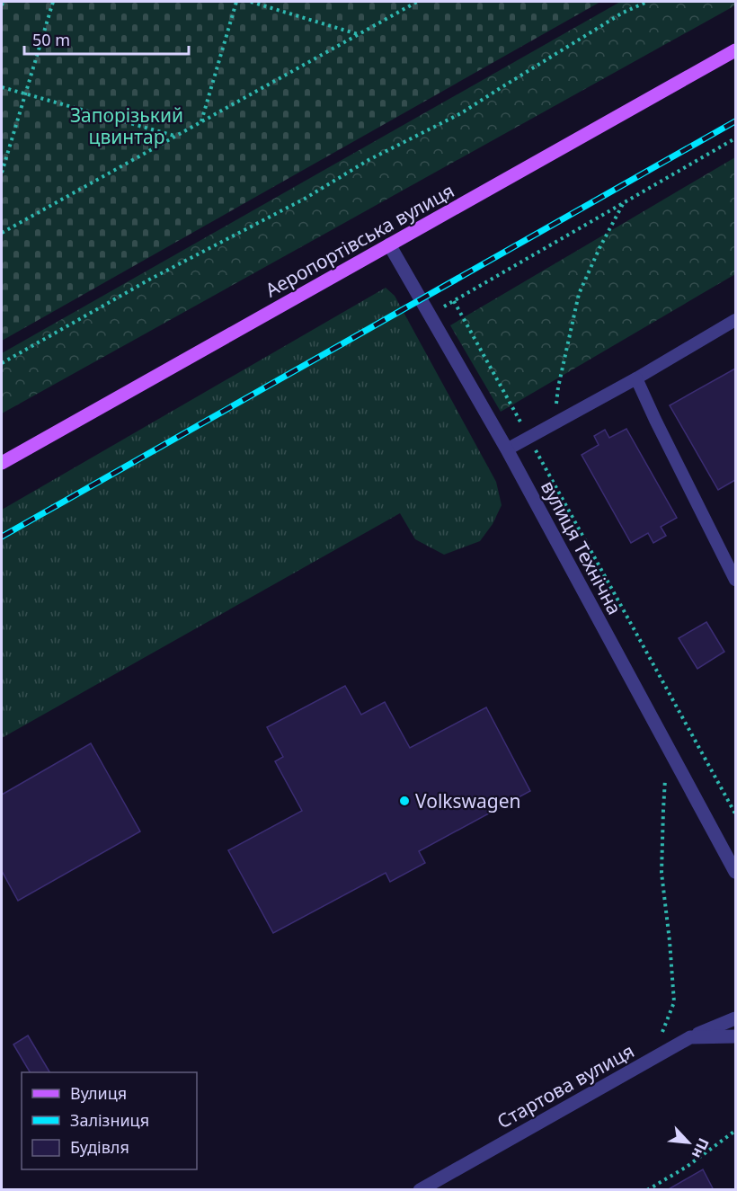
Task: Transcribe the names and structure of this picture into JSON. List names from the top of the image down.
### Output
{
  "streets": {
    "main road": ["Аеропортівська вулиця"],
    "street": ["вулиця Технічна", "Стартова вулиця"]
  },
  "crossings": [
    ["Аеропортівська вулиця", "вулиця Технічна"]
  ],
  "parks": ["Запорізький цвинтар"],
  "places": ["Volkswagen"],
  "legend": ["Вулиця", "Залізниця", "Будівля"],
  "scale_bar": "50 m",
  "north": "bottom right"
}
